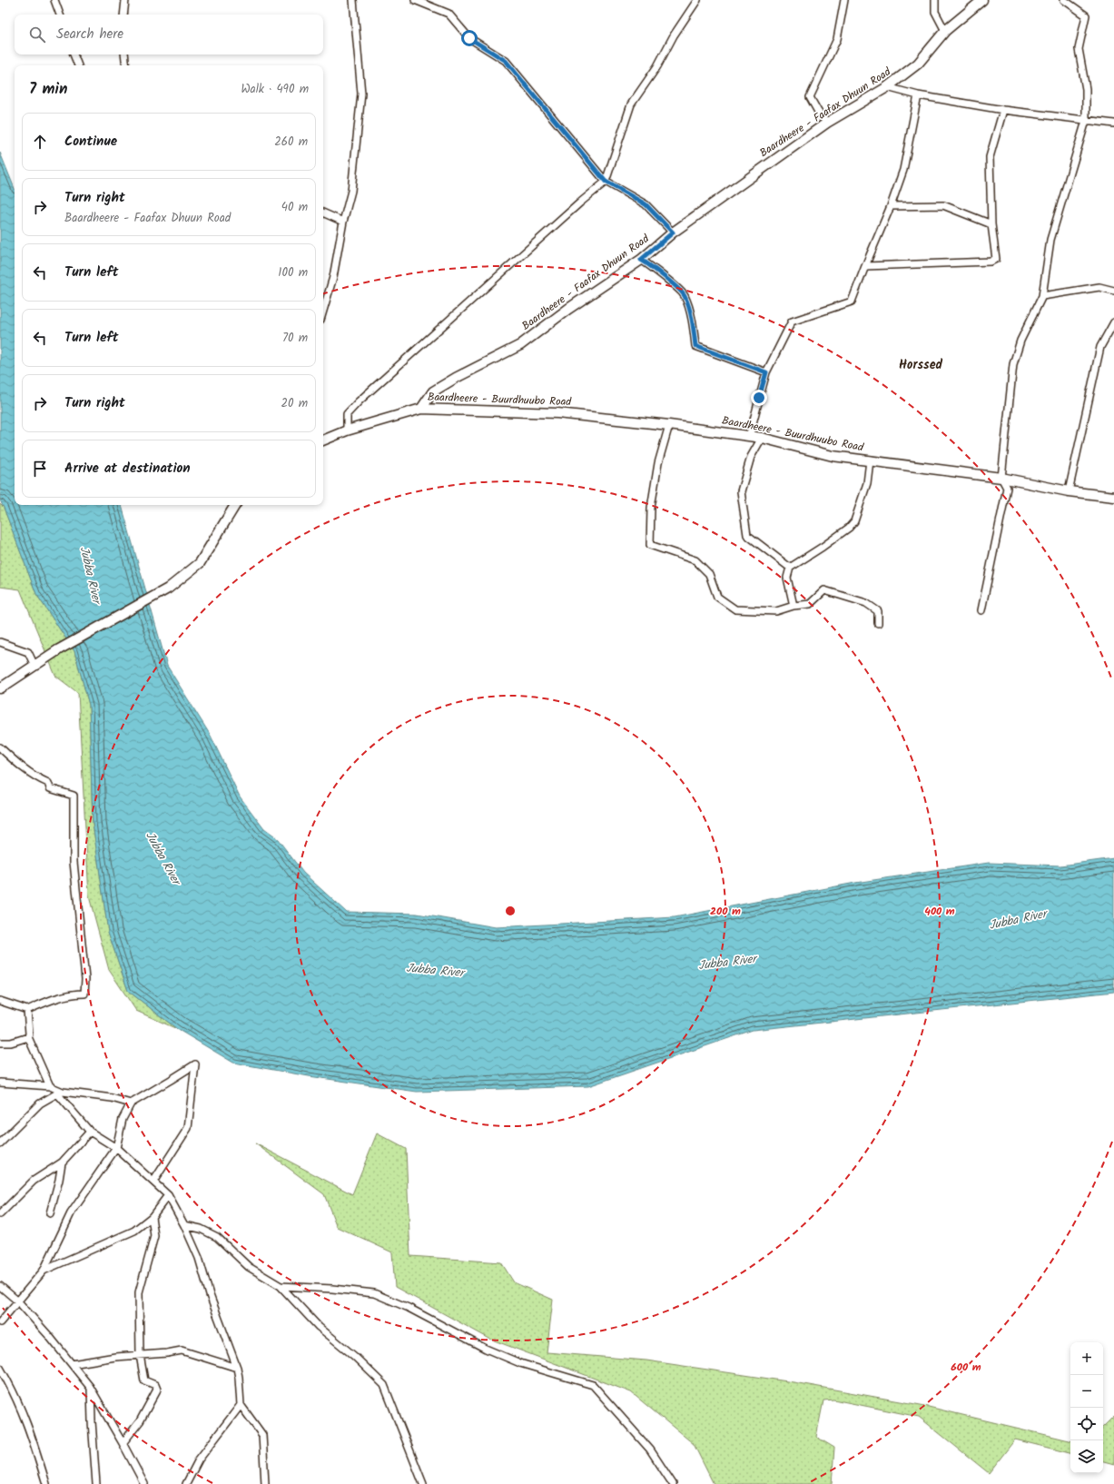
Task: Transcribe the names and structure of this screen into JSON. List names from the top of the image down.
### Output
{
  "streets": {
    "main road": ["Baardheere - Faafax Dhuun Road", "Baardheere - Buurdhuubo Road"]
  },
  "crossings": [
    ["Baardheere - Faafax Dhuun Road", "Baardheere - Buurdhuubo Road"]
  ],
  "districts": ["Horssed"],
  "water": ["Jubba River"],
  "page": {
    "search": "Search here",
    "heading": ["7 min", "Walk · 490 m"],
    "list": [
      ["Continue", "260 m"],
      ["Turn right", "Baardheere - Faafax Dhuun Road", "40 m"],
      ["Turn left", "100 m"],
      ["Turn left", "70 m"],
      ["Turn right", "20 m"],
      "Arrive at destination"
    ],
    "map_buttons": ["+", "−"]
  },
  "rings": ["200 m", "400 m", "600 m"]
}
